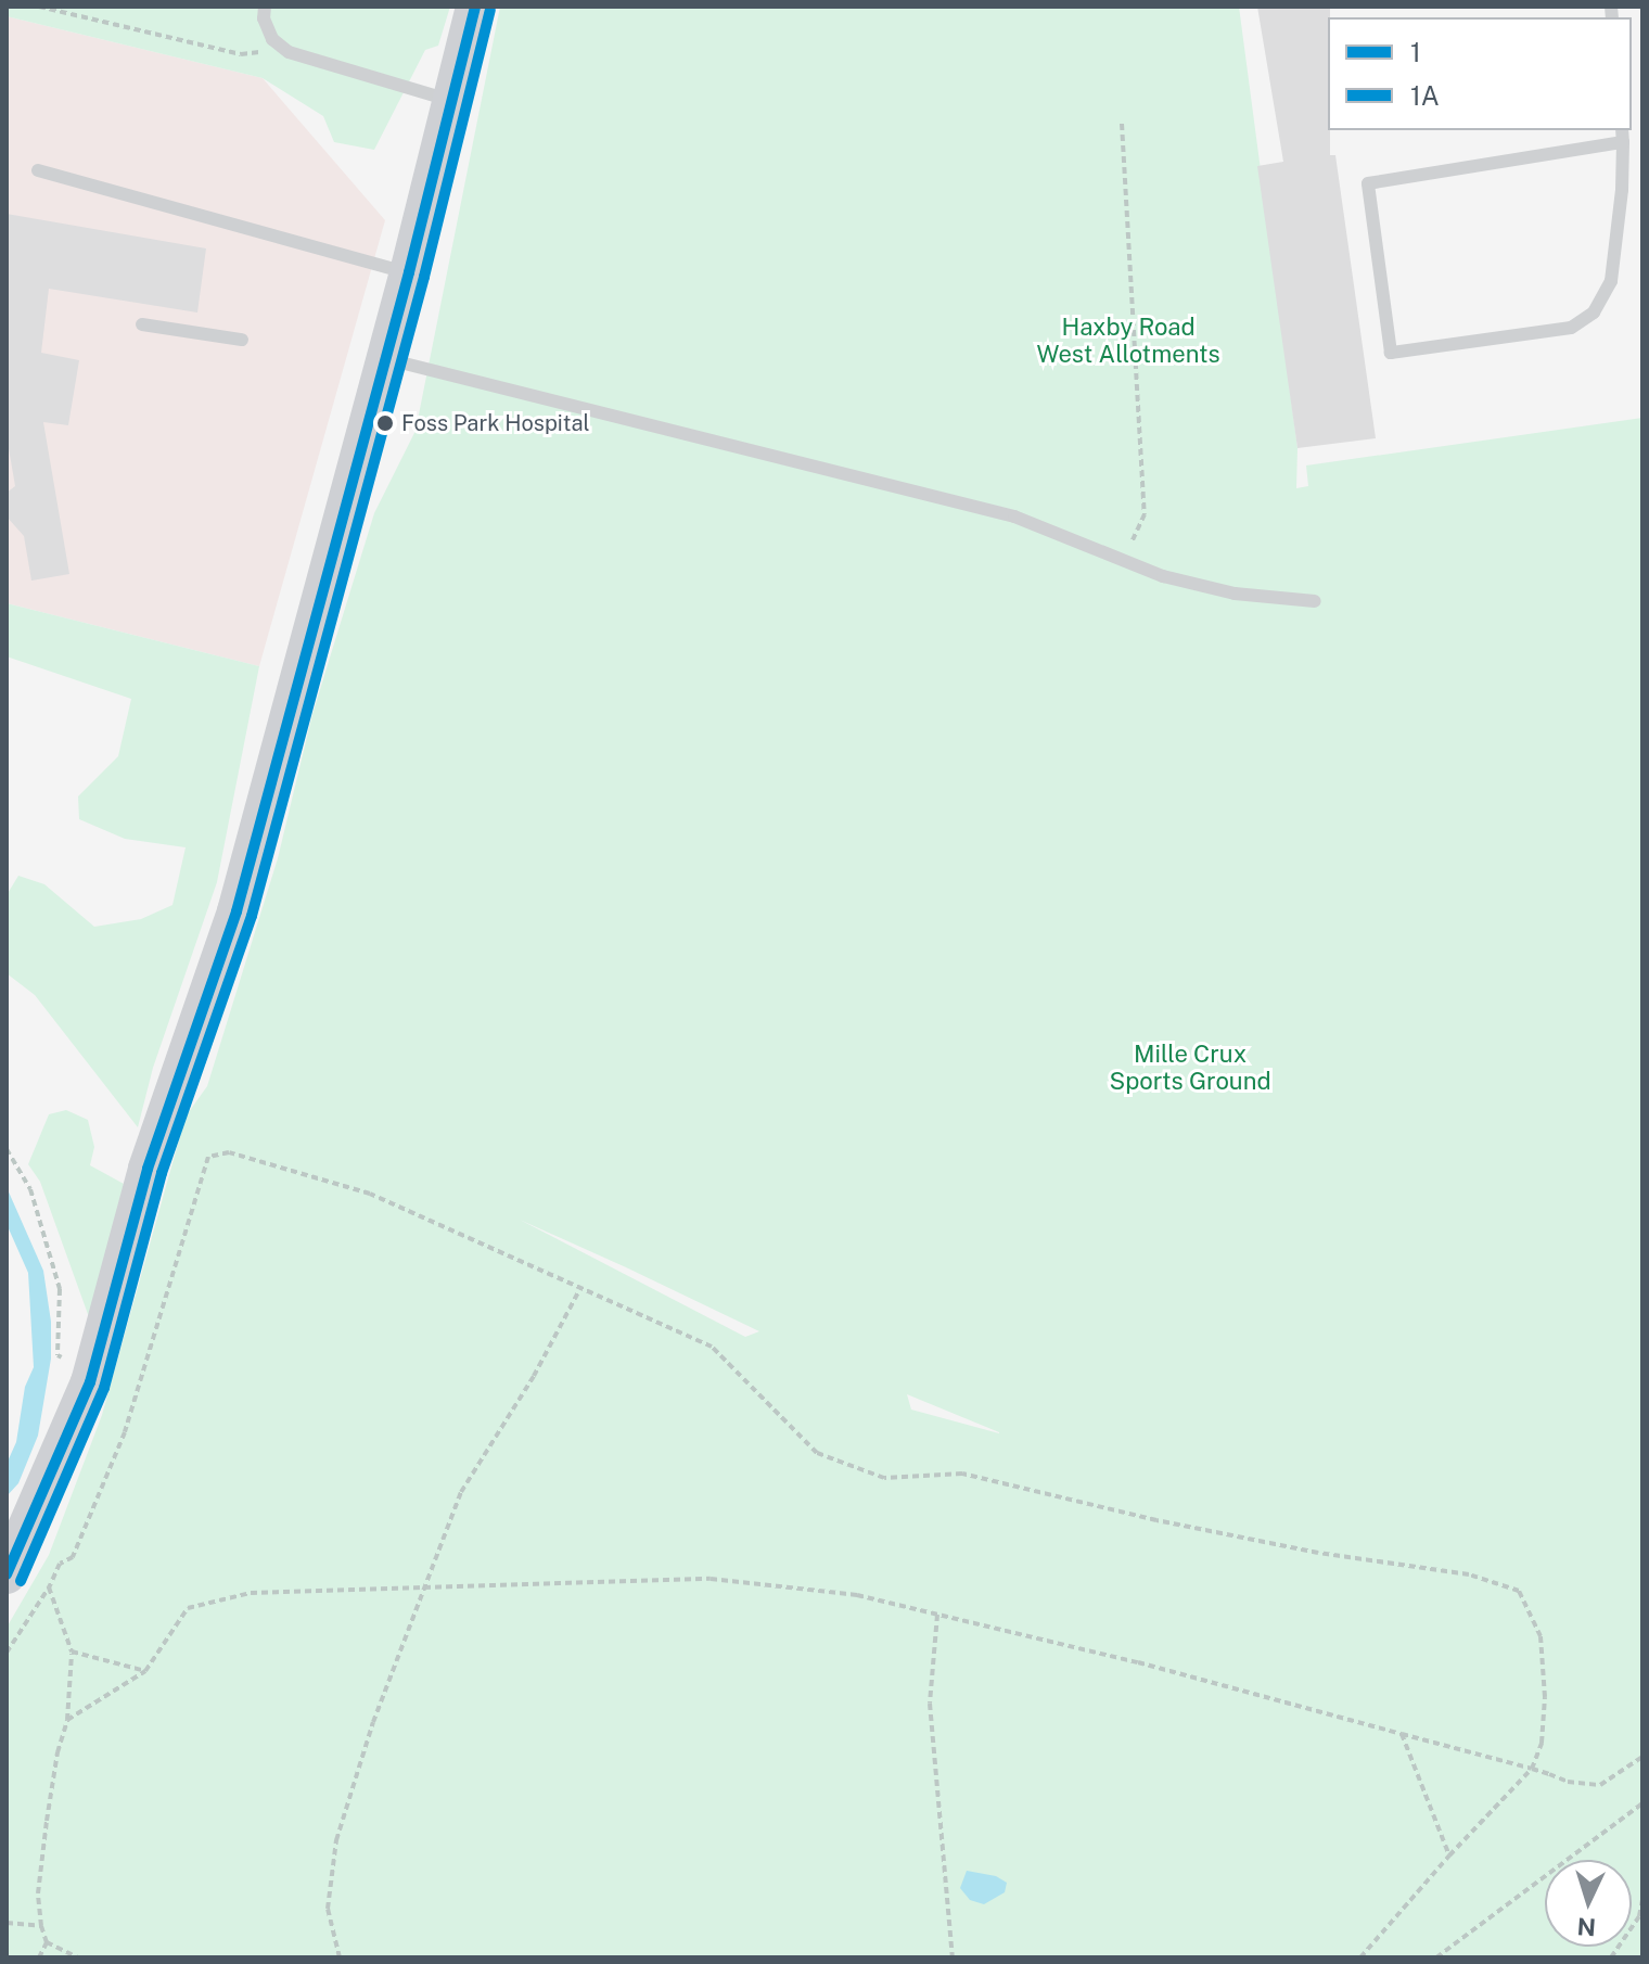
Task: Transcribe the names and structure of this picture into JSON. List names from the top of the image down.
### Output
{
  "parks": ["Haxby Road West Allotments", "Mille Crux Sports Ground"],
  "places": ["Foss Park Hospital"],
  "lines": ["transit line 1", "transit line 1A"],
  "legend": ["1", "1A"],
  "north": "bottom"
}
